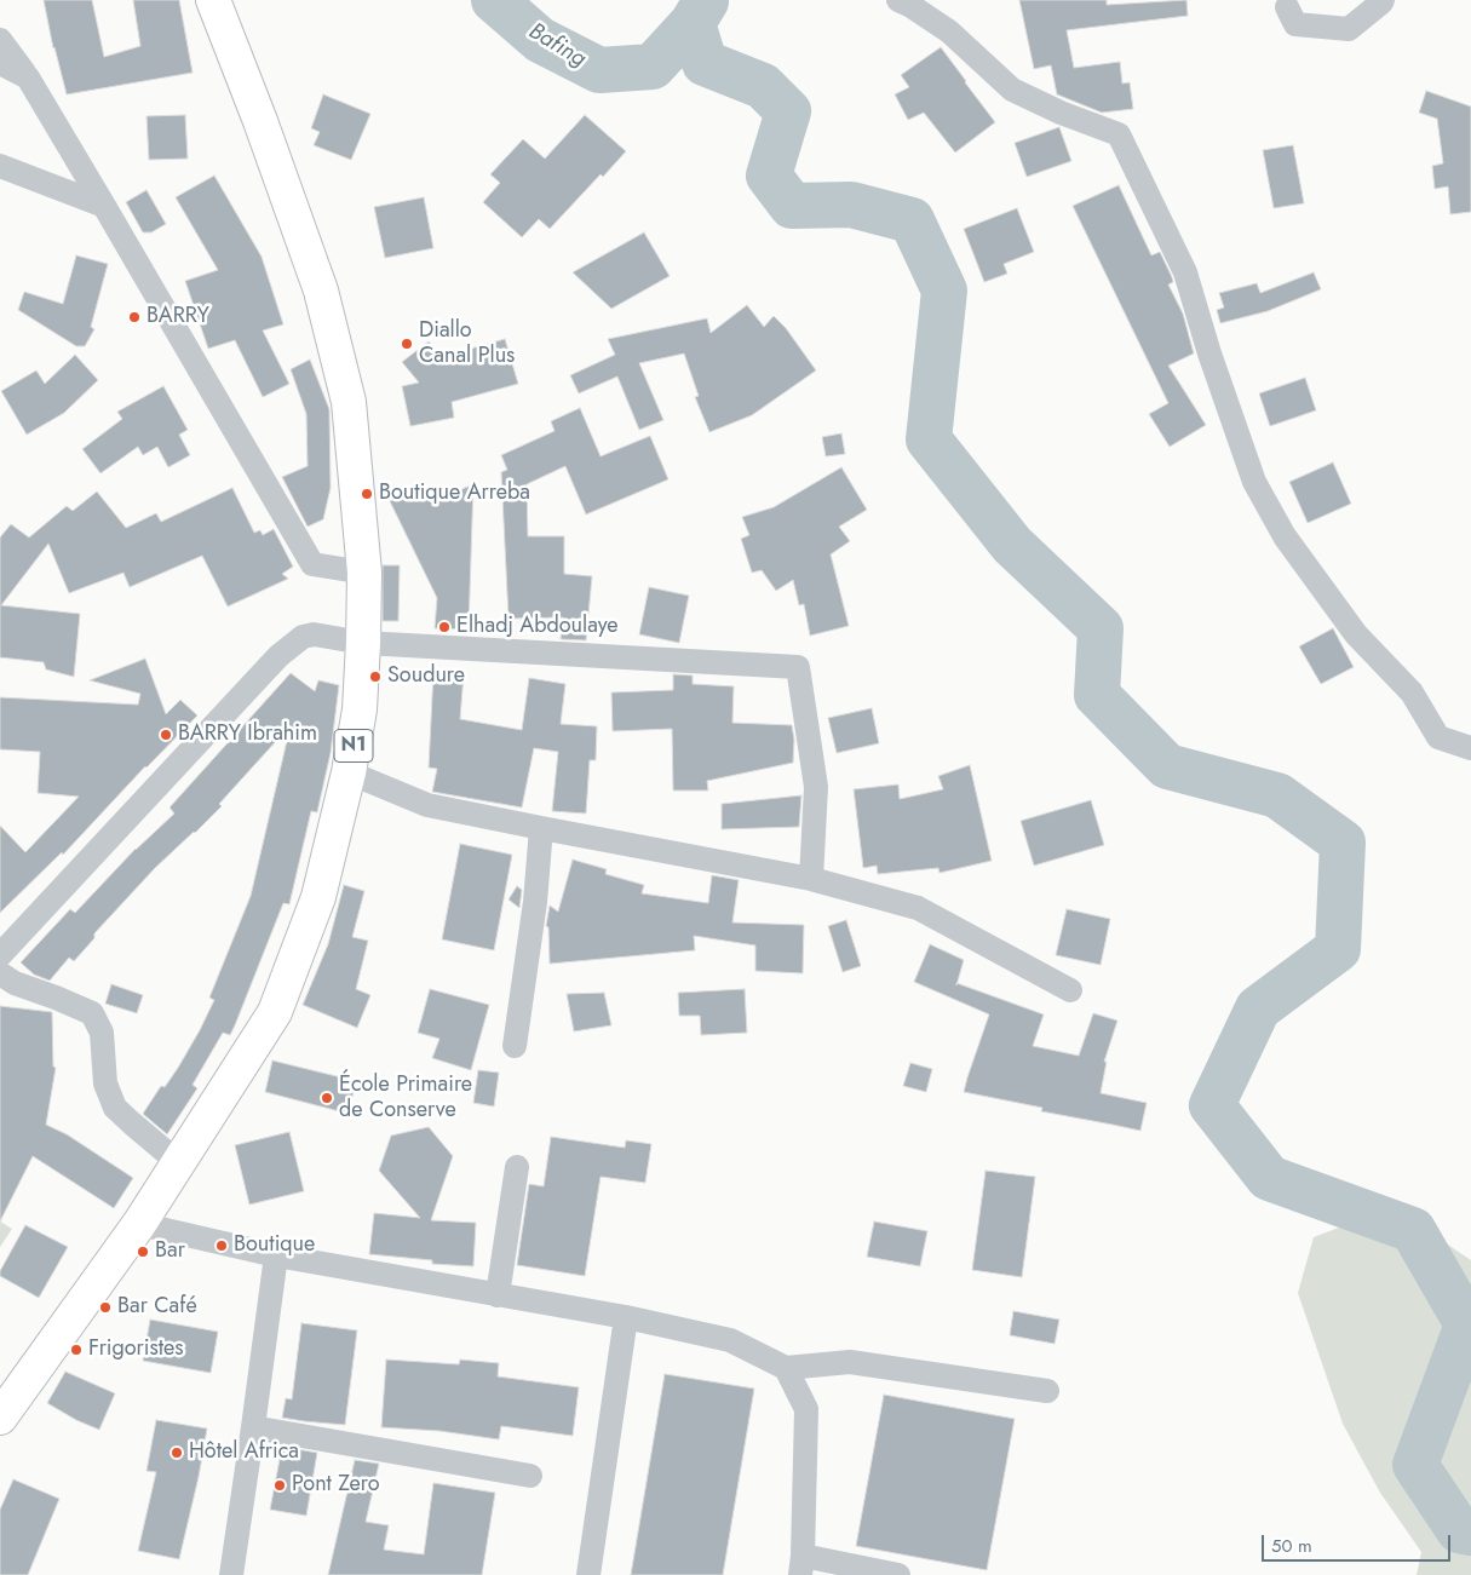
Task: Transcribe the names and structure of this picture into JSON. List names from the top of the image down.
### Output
{
  "streets": {
    "highway": ["N1"]
  },
  "water": ["Bafing"],
  "places": [
    "BARRY",
    "Diallo Canal Plus",
    "Boutique Arreba",
    "Elhadj Abdoulaye",
    "Soudure",
    "BARRY Ibrahim",
    "École Primaire de Conserve",
    "Boutique",
    "Bar",
    "Bar Café",
    "Frigoristes",
    "Hôtel Africa",
    "Pont Zero"
  ],
  "scale_bar": "50 m"
}
